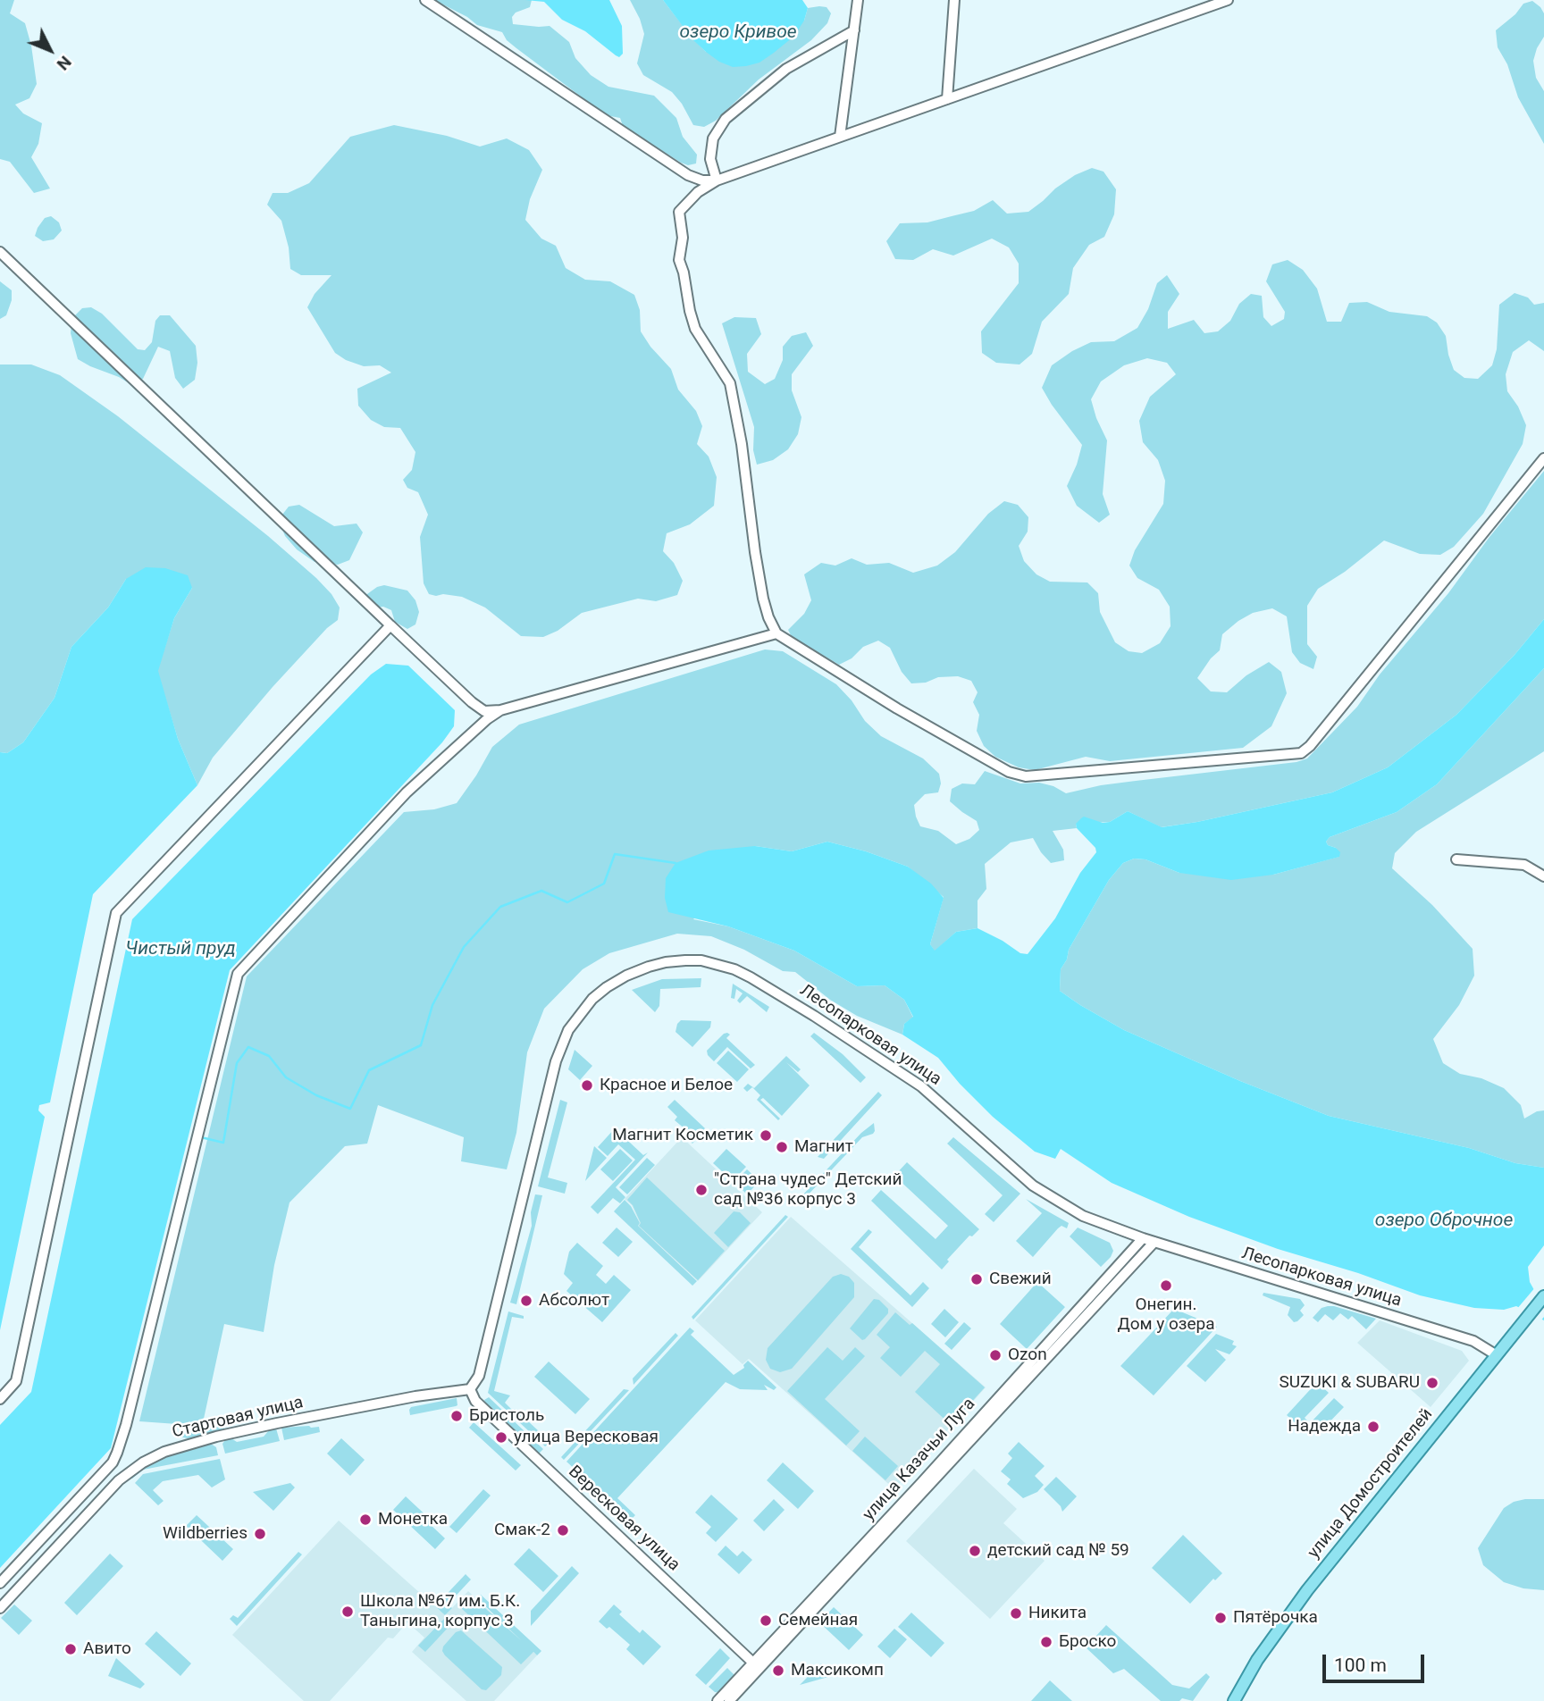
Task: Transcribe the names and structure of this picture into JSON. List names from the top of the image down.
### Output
{
  "streets": {
    "main road": ["улица Домостроителей"],
    "street": [
      "Лесопарковая улица",
      "Стартовая улица",
      "улица Казачьи Луга",
      "Вересковая улица"
    ]
  },
  "crossings": [
    ["Лесопарковая улица", "Стартовая улица"],
    ["Лесопарковая улица", "улица Казачьи Луга"],
    ["Лесопарковая улица", "улица Домостроителей"],
    ["Лесопарковая улица", "Вересковая улица"],
    ["Стартовая улица", "Вересковая улица"],
    ["улица Казачьи Луга", "Вересковая улица"]
  ],
  "water": ["озеро Кривое", "Чистый пруд", "озеро Оброчное"],
  "places": [
    "Красное и Белое",
    "Магнит Косметик",
    "Магнит",
    "\"Страна чудес\" Детский сад №36 корпус 3",
    "Свежий",
    "Онегин. Дом у озера",
    "Абсолют",
    "Ozon",
    "SUZUKI & SUBARU",
    "Бристоль",
    "Надежда",
    "улица Вересковая",
    "Монетка",
    "Смак-2",
    "Wildberries",
    "детский сад № 59",
    "Школа №67 им. Б.К. Таныгина, корпус 3",
    "Никита",
    "Пятёрочка",
    "Семейная",
    "Броско",
    "Авито",
    "Максикомп"
  ],
  "scale_bar": "100 m",
  "north": "bottom right"
}
